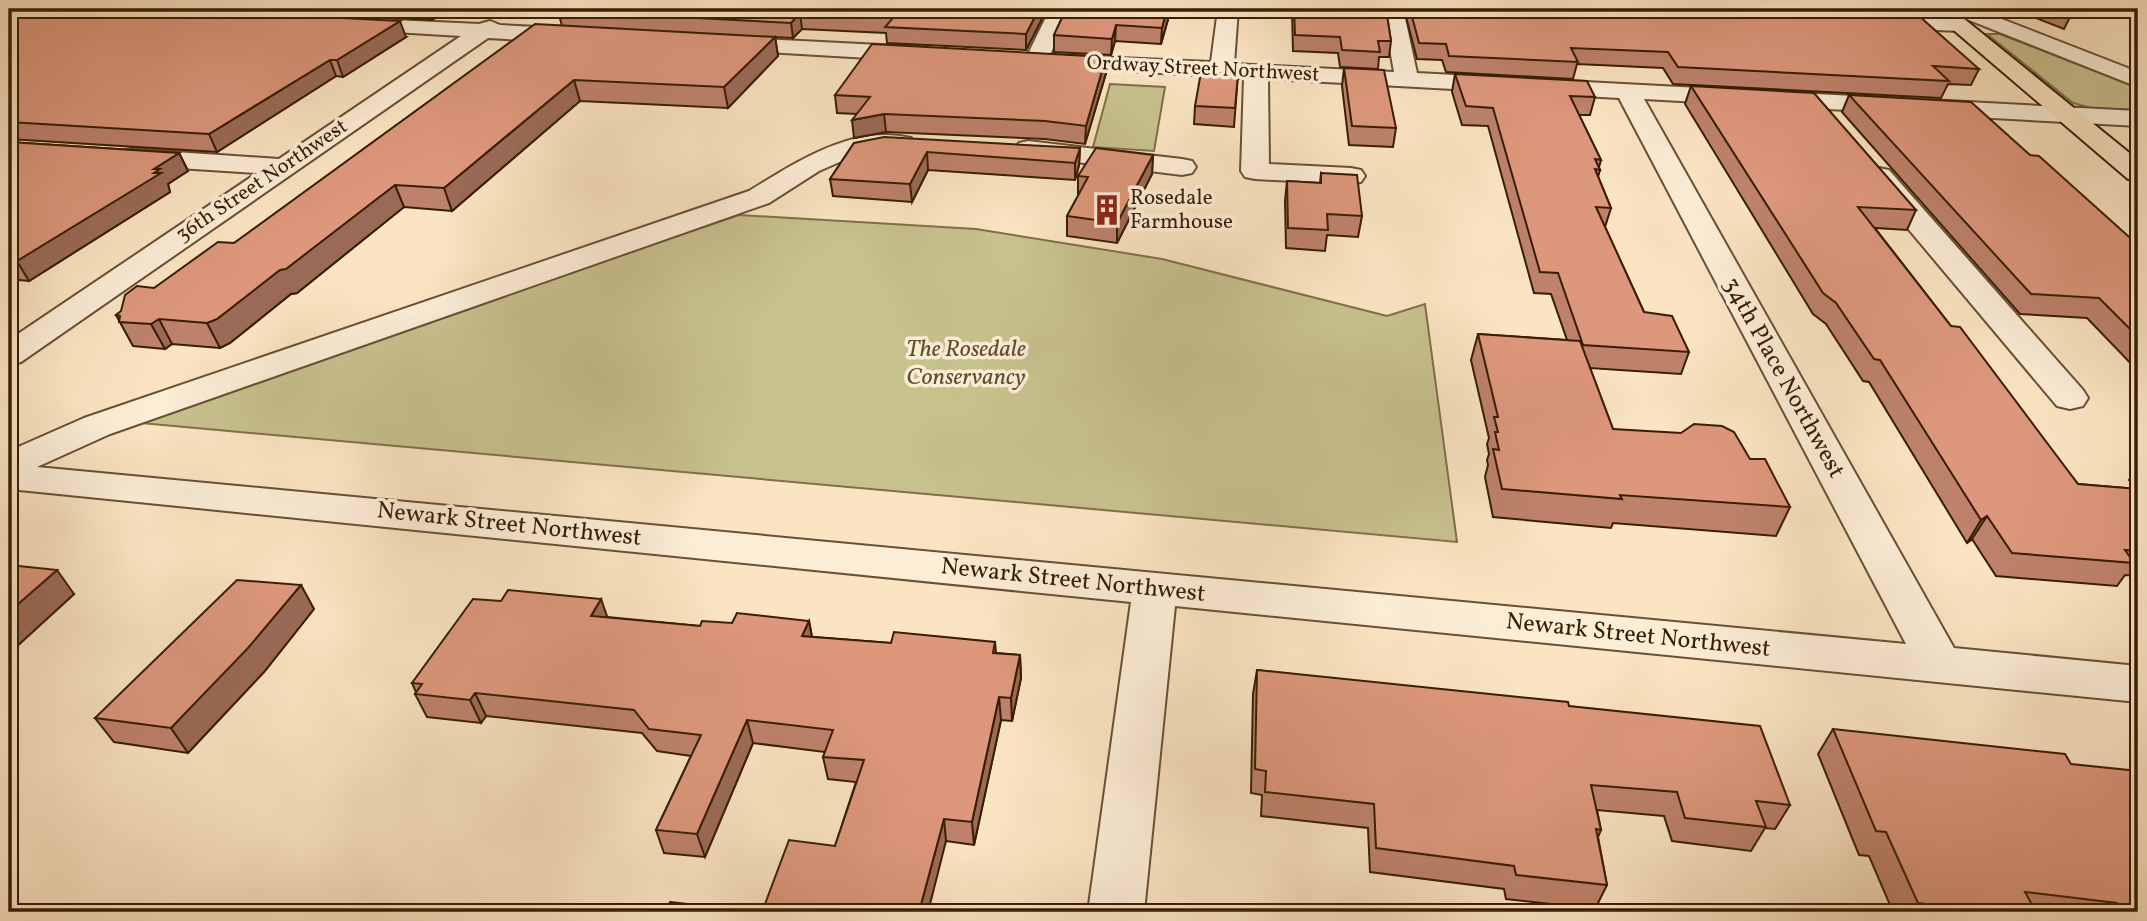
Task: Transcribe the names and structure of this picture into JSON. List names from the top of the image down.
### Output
{
  "streets": {
    "street": [
      "Ordway Street Northwest",
      "36th Street Northwest",
      "34th Place Northwest",
      "Newark Street Northwest"
    ]
  },
  "crossings": [
    ["Ordway Street Northwest", "34th Place Northwest"],
    ["34th Place Northwest", "Newark Street Northwest"]
  ],
  "parks": ["The Rosedale Conservancy"],
  "places": {
    "building": ["Rosedale Farmhouse"]
  }
}
